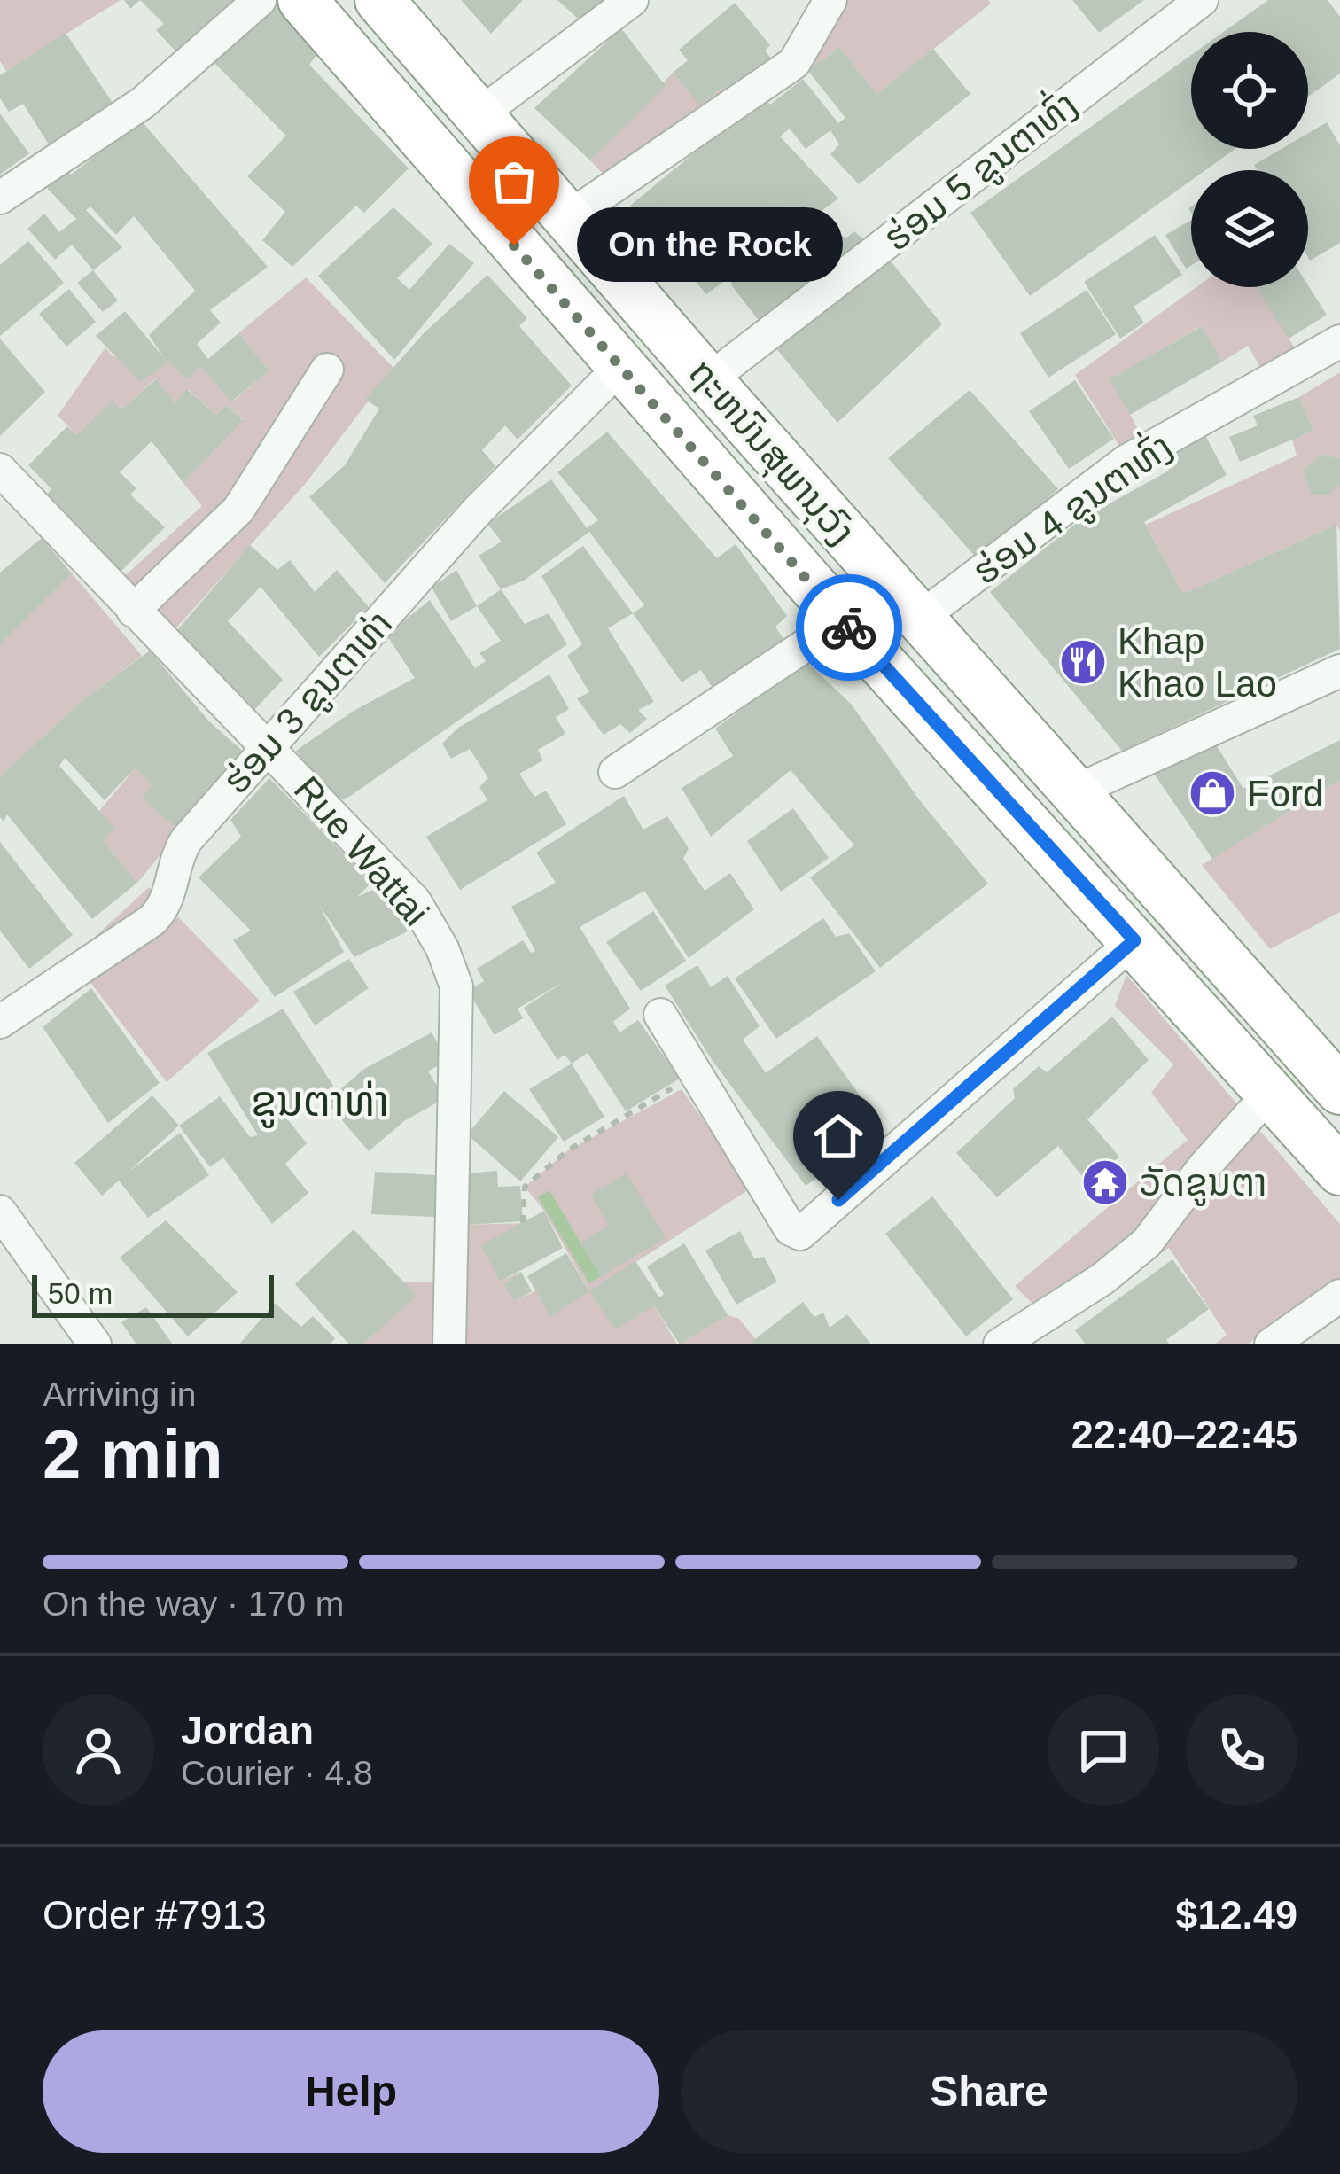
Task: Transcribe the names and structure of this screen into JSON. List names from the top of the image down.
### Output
{
  "streets": {
    "highway": ["ຖະຫນົນສຸພານຸວົງ"],
    "street": [
      "ຮ່ອມ 5 ຂູນຕາທົ່ງ",
      "ຮ່ອມ 4 ຂູນຕາທົ່ງ",
      "ຮ່ອມ 3 ຂູນຕາທ່າ",
      "Rue Wattai"
    ]
  },
  "crossings": [
    ["ຮ່ອມ 5 ຂູນຕາທົ່ງ", "ຖະຫນົນສຸພານຸວົງ"],
    ["ຖະຫນົນສຸພານຸວົງ", "ຮ່ອມ 4 ຂູນຕາທົ່ງ"],
    ["ຖະຫນົນສຸພານຸວົງ", "ຮ່ອມ 3 ຂູນຕາທ່າ"],
    ["ຮ່ອມ 3 ຂູນຕາທ່າ", "Rue Wattai"]
  ],
  "districts": ["ຂູນຕາທ່າ"],
  "places": {
    "other": ["On the Rock"],
    "restaurant": ["Khap Khao Lao"],
    "shop": ["Ford"],
    "temple": ["ວັດຂູນຕາ"]
  },
  "scale_bar": "50 m",
  "page": {
    "bubble": "On the Rock",
    "scale": "50 m",
    "heading": ["2 min", "Arriving in", "22:40–22:45"],
    "panel": [
      "Jordan",
      "Courier · 4.8",
      "Order #7913",
      "$12.49"
    ],
    "bar": "On the way · 170 m",
    "buttons": ["Help", "Share"]
  }
}
